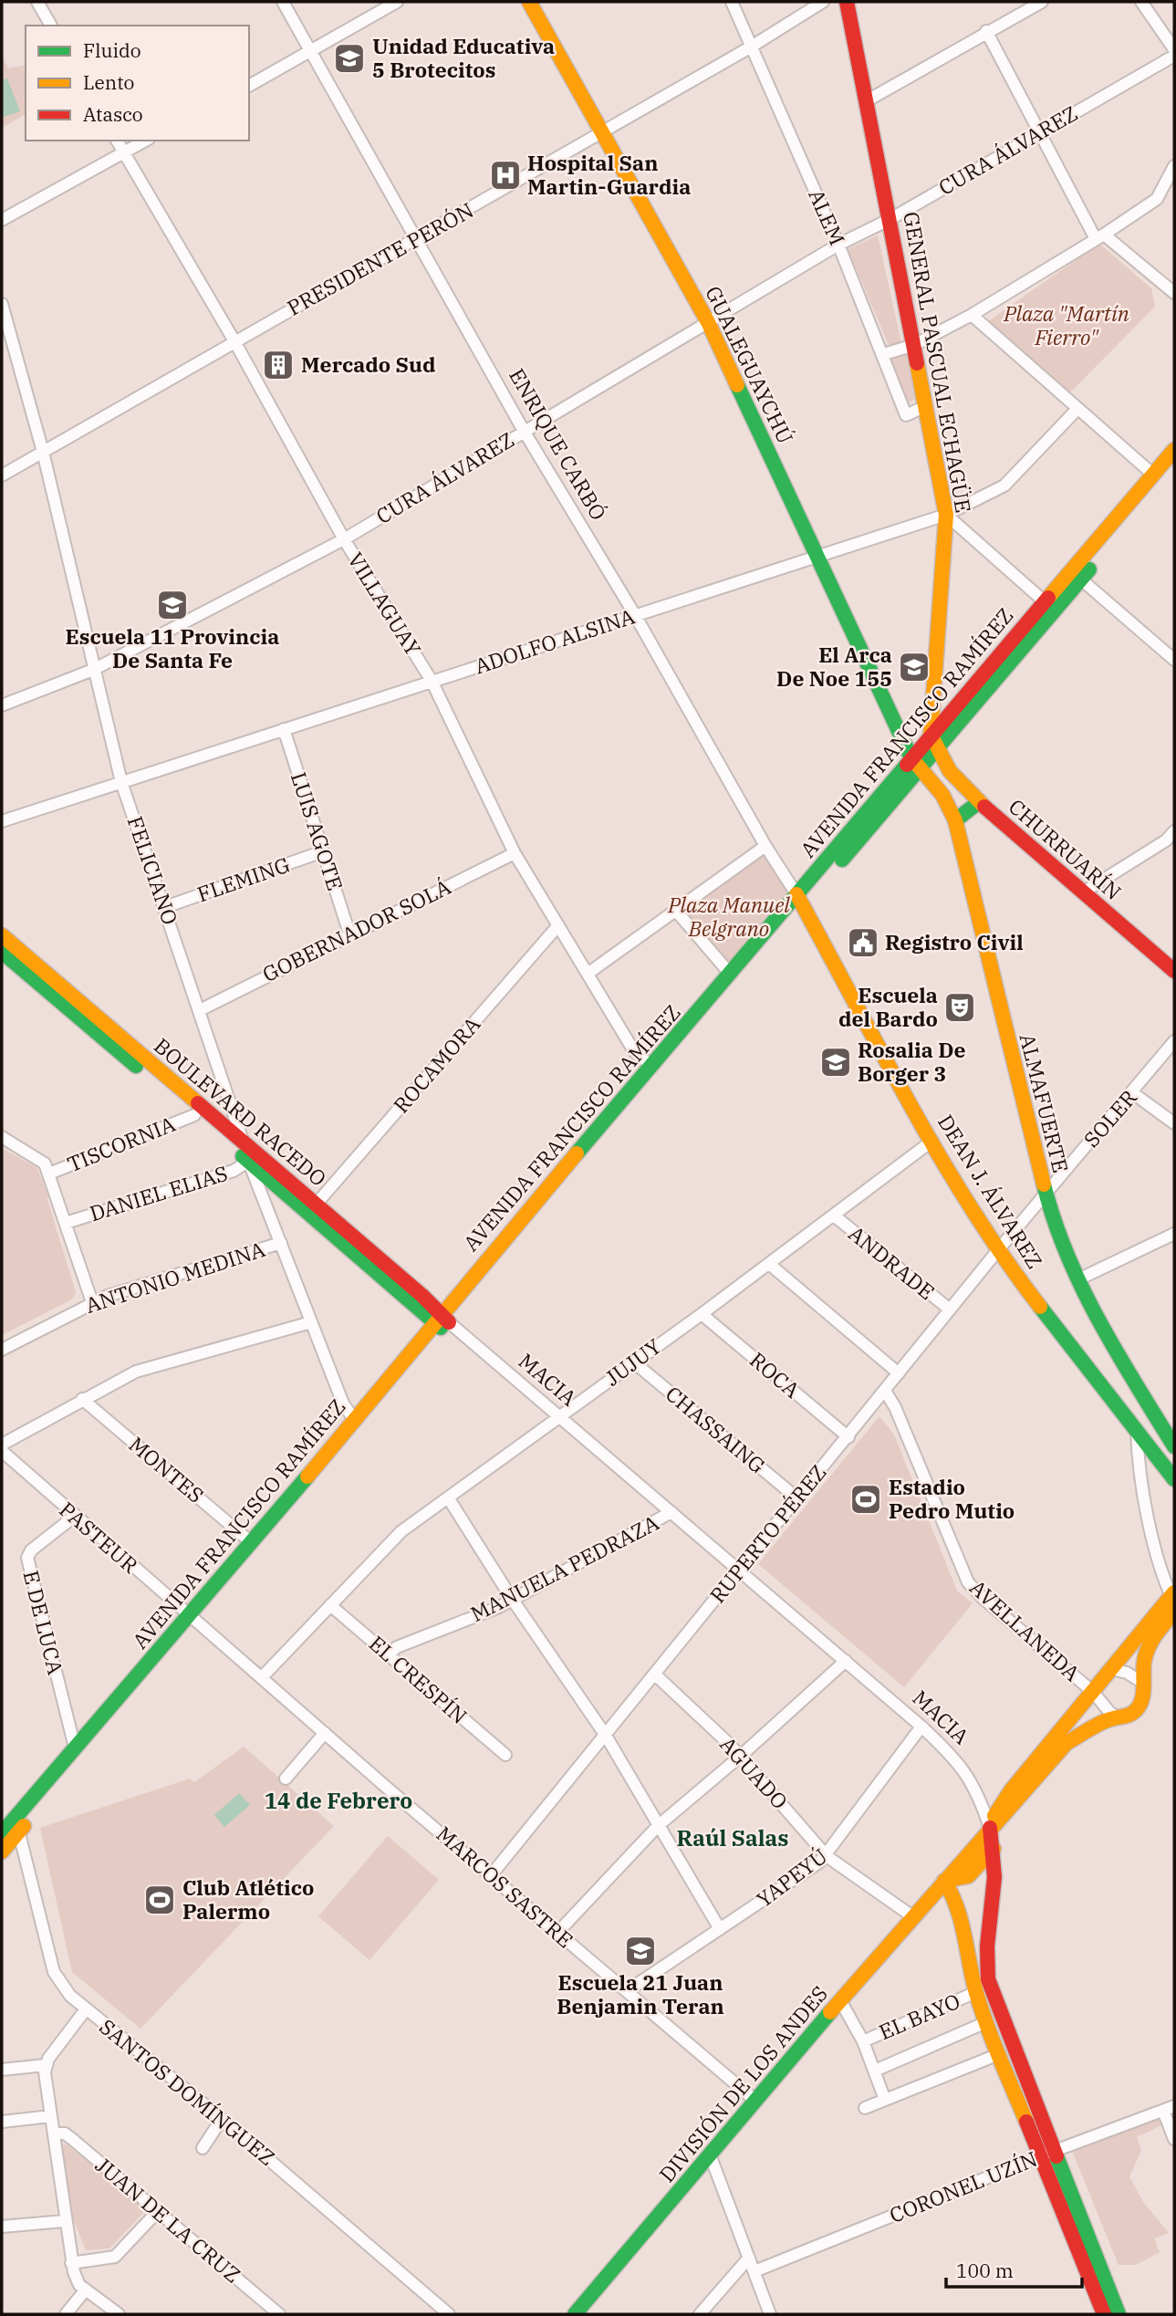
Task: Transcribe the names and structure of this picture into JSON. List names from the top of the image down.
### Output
{
  "streets": {
    "main road": [
      "GENERAL PASCUAL ECHAGÜE",
      "GUALEGUAYCHÚ",
      "AVENIDA FRANCISCO RAMÍREZ",
      "CHURRUARÍN",
      "ALMAFUERTE",
      "BOULEVARD RACEDO",
      "DEAN J. ÁLVAREZ",
      "MACIA",
      "DIVISIÓN DE LOS ANDES"
    ],
    "street": [
      "CURA ÁLVAREZ",
      "ALEM",
      "PRESIDENTE PERÓN",
      "ENRIQUE CARBÓ",
      "VILLAGUAY",
      "ADOLFO ALSINA",
      "LUIS AGOTE",
      "FELICIANO",
      "FLEMING",
      "GOBERNADOR SOLÁ",
      "ROCAMORA",
      "SOLER",
      "TISCORNIA",
      "DANIEL ELIAS",
      "ANDRADE",
      "ANTONIO MEDINA",
      "JUJUY",
      "ROCA",
      "CHASSAING",
      "MONTES",
      "RUPERTO PÉREZ",
      "PASTEUR",
      "MANUELA PEDRAZA",
      "E DE LUCA",
      "AVELLANEDA",
      "EL CRESPÍN",
      "AGUADO",
      "YAPEYÚ",
      "MARCOS SASTRE",
      "EL BAYO",
      "SANTOS DOMÍNGUEZ",
      "CORONEL UZÍN",
      "JUAN DE LA CRUZ"
    ]
  },
  "crossings": [
    ["CURA ÁLVAREZ", "ALEM"],
    ["CURA ÁLVAREZ", "GENERAL PASCUAL ECHAGÜE"],
    ["CURA ÁLVAREZ", "GUALEGUAYCHÚ"],
    ["CURA ÁLVAREZ", "ENRIQUE CARBÓ"],
    ["CURA ÁLVAREZ", "VILLAGUAY"],
    ["CURA ÁLVAREZ", "FELICIANO"],
    ["ALEM", "PRESIDENTE PERÓN"],
    ["ALEM", "GENERAL PASCUAL ECHAGÜE"],
    ["PRESIDENTE PERÓN", "GUALEGUAYCHÚ"],
    ["PRESIDENTE PERÓN", "ENRIQUE CARBÓ"],
    ["PRESIDENTE PERÓN", "VILLAGUAY"],
    ["PRESIDENTE PERÓN", "FELICIANO"],
    ["GENERAL PASCUAL ECHAGÜE", "ADOLFO ALSINA"],
    ["GENERAL PASCUAL ECHAGÜE", "AVENIDA FRANCISCO RAMÍREZ"],
    ["GENERAL PASCUAL ECHAGÜE", "CHURRUARÍN"],
    ["GUALEGUAYCHÚ", "ADOLFO ALSINA"],
    ["GUALEGUAYCHÚ", "AVENIDA FRANCISCO RAMÍREZ"],
    ["GUALEGUAYCHÚ", "ALMAFUERTE"],
    ["ENRIQUE CARBÓ", "ADOLFO ALSINA"],
    ["ENRIQUE CARBÓ", "AVENIDA FRANCISCO RAMÍREZ"],
    ["ENRIQUE CARBÓ", "DEAN J. ÁLVAREZ"],
    ["VILLAGUAY", "ADOLFO ALSINA"],
    ["VILLAGUAY", "AVENIDA FRANCISCO RAMÍREZ"],
    ["VILLAGUAY", "GOBERNADOR SOLÁ"],
    ["VILLAGUAY", "ROCAMORA"],
    ["ADOLFO ALSINA", "LUIS AGOTE"],
    ["ADOLFO ALSINA", "FELICIANO"],
    ["AVENIDA FRANCISCO RAMÍREZ", "CHURRUARÍN"],
    ["AVENIDA FRANCISCO RAMÍREZ", "FELICIANO"],
    ["AVENIDA FRANCISCO RAMÍREZ", "ALMAFUERTE"],
    ["AVENIDA FRANCISCO RAMÍREZ", "BOULEVARD RACEDO"],
    ["AVENIDA FRANCISCO RAMÍREZ", "DEAN J. ÁLVAREZ"],
    ["AVENIDA FRANCISCO RAMÍREZ", "MACIA"],
    ["AVENIDA FRANCISCO RAMÍREZ", "MONTES"],
    ["AVENIDA FRANCISCO RAMÍREZ", "PASTEUR"],
    ["AVENIDA FRANCISCO RAMÍREZ", "E DE LUCA"],
    ["AVENIDA FRANCISCO RAMÍREZ", "MARCOS SASTRE"],
    ["AVENIDA FRANCISCO RAMÍREZ", "SANTOS DOMÍNGUEZ"],
    ["LUIS AGOTE", "FLEMING"],
    ["LUIS AGOTE", "GOBERNADOR SOLÁ"],
    ["FELICIANO", "FLEMING"],
    ["FELICIANO", "GOBERNADOR SOLÁ"],
    ["FELICIANO", "BOULEVARD RACEDO"],
    ["FELICIANO", "DANIEL ELIAS"],
    ["FELICIANO", "ANTONIO MEDINA"],
    ["ROCAMORA", "BOULEVARD RACEDO"],
    ["ALMAFUERTE", "SOLER"],
    ["ALMAFUERTE", "RUPERTO PÉREZ"],
    ["BOULEVARD RACEDO", "TISCORNIA"],
    ["BOULEVARD RACEDO", "DANIEL ELIAS"],
    ["BOULEVARD RACEDO", "MACIA"],
    ["SOLER", "RUPERTO PÉREZ"],
    ["DEAN J. ÁLVAREZ", "JUJUY"],
    ["DEAN J. ÁLVAREZ", "RUPERTO PÉREZ"],
    ["ANDRADE", "JUJUY"],
    ["ANDRADE", "RUPERTO PÉREZ"],
    ["JUJUY", "ROCA"],
    ["JUJUY", "MACIA"],
    ["JUJUY", "CHASSAING"],
    ["JUJUY", "EL CRESPÍN"],
    ["JUJUY", "MARCOS SASTRE"],
    ["ROCA", "RUPERTO PÉREZ"],
    ["MACIA", "RUPERTO PÉREZ"],
    ["MACIA", "MANUELA PEDRAZA"],
    ["MACIA", "YAPEYÚ"],
    ["MACIA", "EL BAYO"],
    ["MACIA", "DIVISIÓN DE LOS ANDES"],
    ["MACIA", "CORONEL UZÍN"],
    ["CHASSAING", "RUPERTO PÉREZ"],
    ["RUPERTO PÉREZ", "AVELLANEDA"],
    ["RUPERTO PÉREZ", "AGUADO"],
    ["RUPERTO PÉREZ", "MARCOS SASTRE"],
    ["PASTEUR", "E DE LUCA"],
    ["PASTEUR", "MARCOS SASTRE"],
    ["MANUELA PEDRAZA", "EL CRESPÍN"],
    ["AVELLANEDA", "DIVISIÓN DE LOS ANDES"],
    ["AGUADO", "YAPEYÚ"],
    ["AGUADO", "DIVISIÓN DE LOS ANDES"],
    ["YAPEYÚ", "MARCOS SASTRE"],
    ["MARCOS SASTRE", "DIVISIÓN DE LOS ANDES"]
  ],
  "districts": ["14 de Febrero", "Raúl Salas"],
  "parks": ["Plaza \"Martín Fierro\"", "Plaza Manuel Belgrano"],
  "places": {
    "school or university": [
      "Unidad Educativa 5 Brotecitos",
      "Escuela 11 Provincia De Santa Fe",
      "El Arca De Noe 155",
      "Rosalia De Borger 3",
      "Escuela 21 Juan Benjamin Teran"
    ],
    "hospital": ["Hospital San Martin-Guardia"],
    "building": ["Mercado Sud"],
    "public building": ["Registro Civil"],
    "theatre": ["Escuela del Bardo"],
    "sports": ["Estadio Pedro Mutio", "Club Atlético Palermo"]
  },
  "legend": ["Fluido", "Lento", "Atasco"],
  "scale_bar": "100 m"
}
